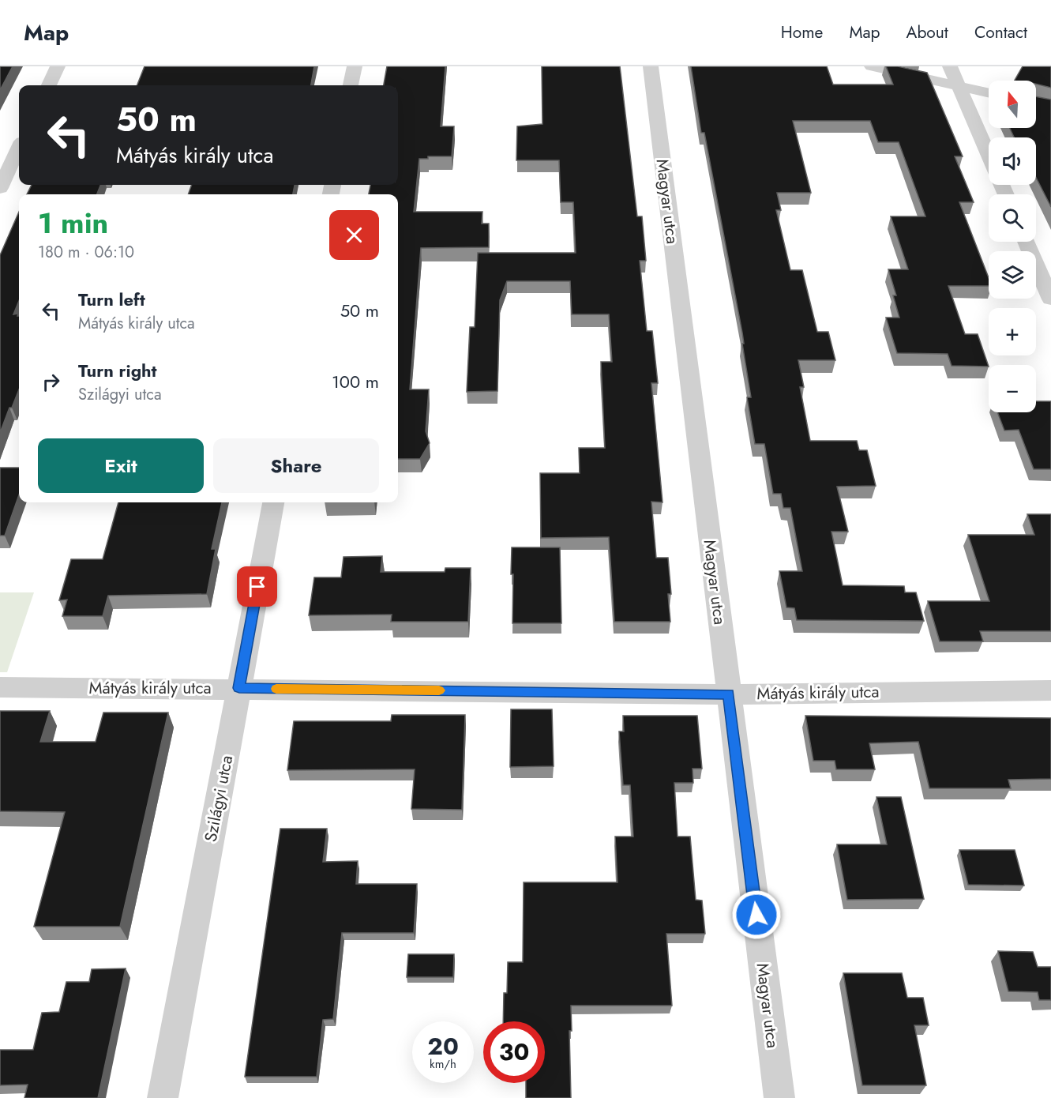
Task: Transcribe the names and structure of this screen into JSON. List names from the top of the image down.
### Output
{
  "streets": {
    "street": ["Magyar utca", "Mátyás király utca", "Szilágyi utca"]
  },
  "crossings": [
    ["Magyar utca", "Mátyás király utca"],
    ["Mátyás király utca", "Szilágyi utca"]
  ],
  "north": "top",
  "page": {
    "header": "Map",
    "nav": [
      "Home",
      "Map",
      "About",
      "Contact"
    ],
    "map_buttons": ["+", "−"],
    "turn": ["50 m", "Mátyás király utca"],
    "heading": ["1 min", "180 m · 06:10"],
    "list": [
      {
        "name": "Turn left",
        "note": "Mátyás király utca",
        "value": "50 m"
      },
      {
        "name": "Turn right",
        "note": "Szilágyi utca",
        "value": "100 m"
      }
    ],
    "buttons": ["Exit", "Share"],
    "speed": "20 km/h",
    "limit": "30"
  }
}
